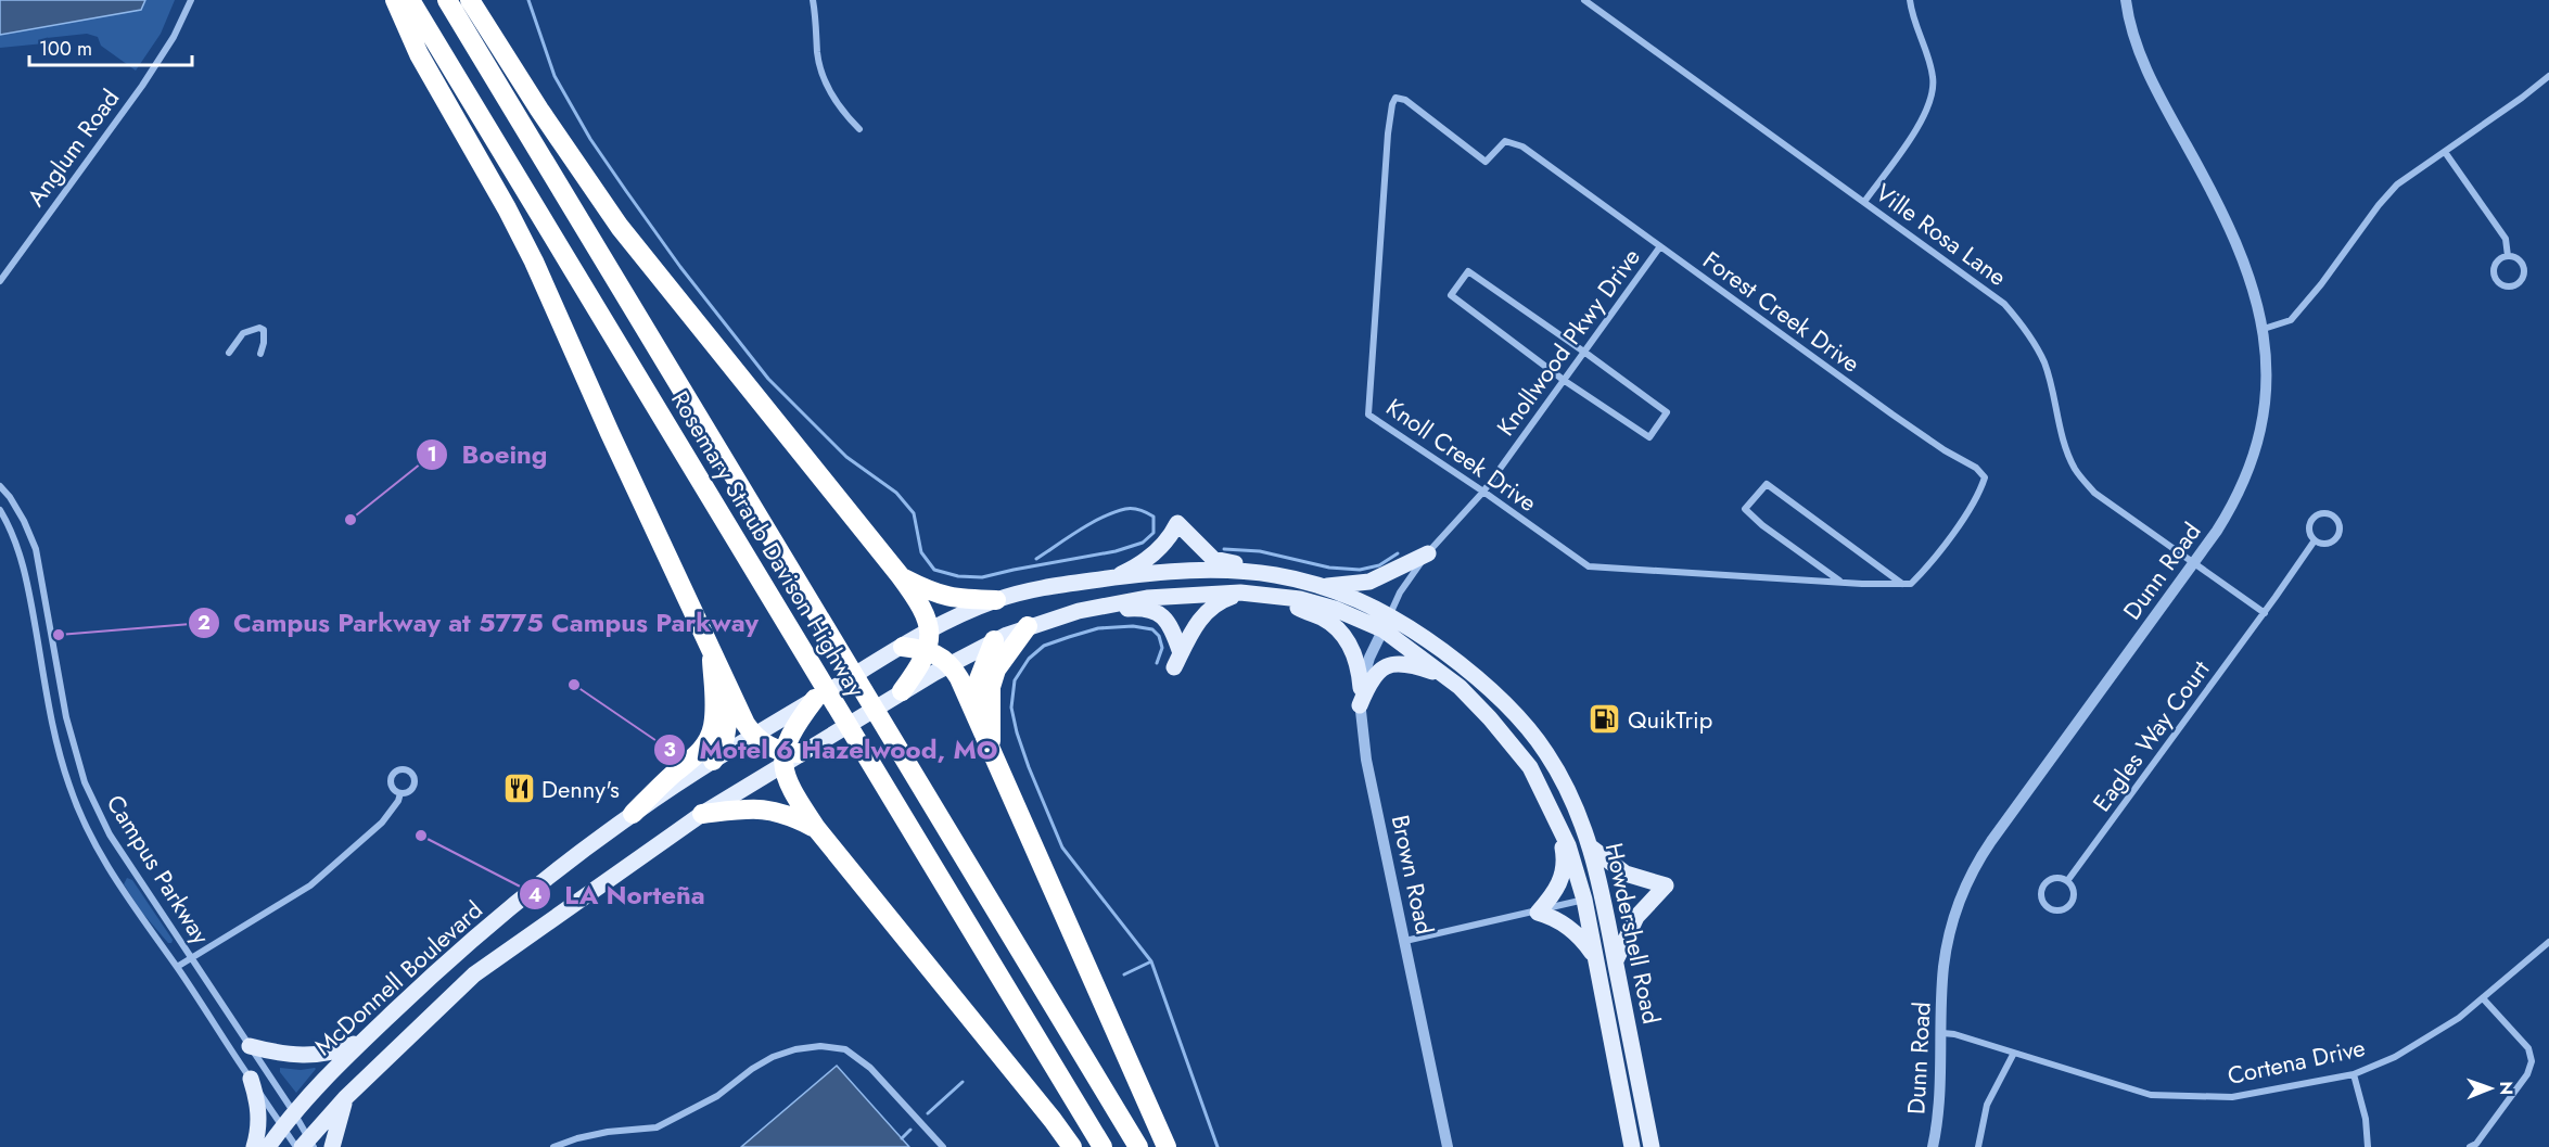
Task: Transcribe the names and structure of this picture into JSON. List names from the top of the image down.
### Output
{
  "streets": {
    "highway": ["Rosemary Straub Davison Highway"],
    "main road": ["Howdershell Road", "McDonnell Boulevard"],
    "street": [
      "Anglum Road",
      "Ville Rosa Lane",
      "Forest Creek Drive",
      "Knollwood Pkwy Drive",
      "Knoll Creek Drive",
      "Dunn Road",
      "Eagles Way Court",
      "Campus Parkway",
      "Brown Road",
      "Cortena Drive"
    ]
  },
  "crossings": [
    ["Ville Rosa Lane", "Dunn Road"],
    ["Forest Creek Drive", "Knollwood Pkwy Drive"],
    ["Forest Creek Drive", "Knoll Creek Drive"],
    ["Knollwood Pkwy Drive", "Knoll Creek Drive"],
    ["Knollwood Pkwy Drive", "Brown Road"],
    ["Knollwood Pkwy Drive", "Howdershell Road"],
    ["Knollwood Pkwy Drive", "McDonnell Boulevard"],
    ["Dunn Road", "Cortena Drive"],
    ["Campus Parkway", "McDonnell Boulevard"],
    ["Brown Road", "Howdershell Road"],
    ["Brown Road", "McDonnell Boulevard"],
    ["Howdershell Road", "McDonnell Boulevard"]
  ],
  "places": {
    "other": [
      "Boeing",
      "Campus Parkway at 5775 Campus Parkway",
      "Motel 6 Hazelwood, MO",
      "LA Norteña"
    ],
    "fuel station": ["QuikTrip"],
    "restaurant": ["Denny's"]
  },
  "scale_bar": "100 m",
  "north": "right"
}
